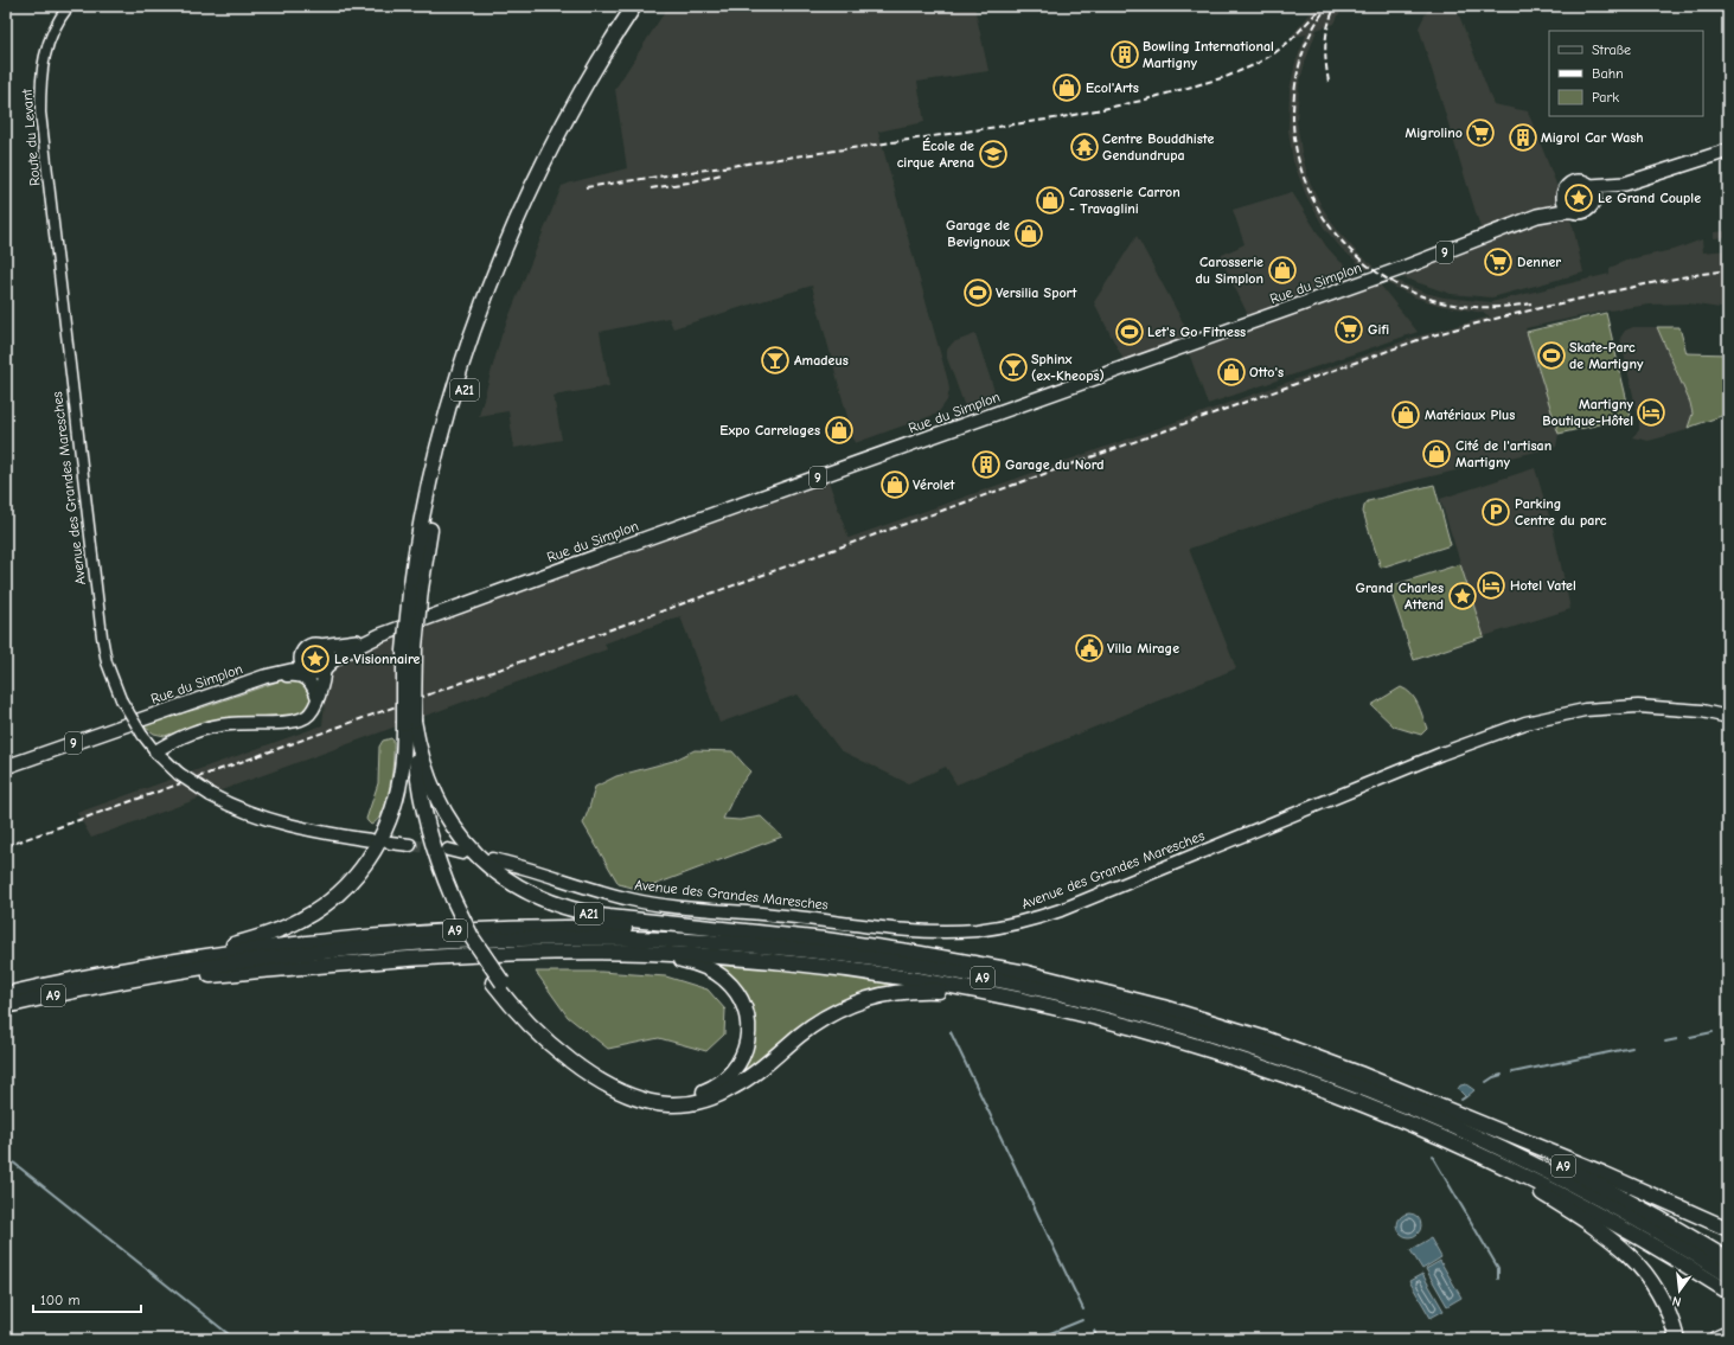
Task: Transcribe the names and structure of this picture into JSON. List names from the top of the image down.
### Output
{
  "streets": {
    "highway": ["A21", "A9"],
    "main road": ["9", "Rue du Simplon", "Avenue des Grandes Maresches"],
    "street": ["Route du Levant"]
  },
  "crossings": [
    ["Route du Levant", "Avenue des Grandes Maresches"],
    ["9", "Rue du Simplon"],
    ["A21", "A9"]
  ],
  "places": {
    "building": ["Bowling International Martigny", "Migrol Car Wash", "Garage du Nord"],
    "shop": [
      "Ecol'Arts",
      "Carosserie Carron - Travaglini",
      "Garage de Bevignoux",
      "Carosserie du Simplon",
      "Otto's",
      "Matériaux Plus",
      "Expo Carrelages",
      "Cité de l'artisan Martigny",
      "Vérolet"
    ],
    "supermarket": ["Migrolino", "Denner", "Gifi"],
    "temple": ["Centre Bouddhiste Gendundrupa"],
    "school or university": ["École de cirque Arena"],
    "place": ["Le Grand Couple", "Grand Charles Attend", "Le Visionnaire"],
    "sports": ["Versilia Sport", "Let's Go Fitness", "Skate-Parc de Martigny"],
    "bar": ["Amadeus", "Sphinx (ex-Kheops)"],
    "hotel": ["Martigny Boutique-Hôtel", "Hotel Vatel"],
    "parking": ["Parking Centre du parc"],
    "public building": ["Villa Mirage"]
  },
  "legend": ["Straße", "Bahn", "Park"],
  "scale_bar": "100 m",
  "north": "bottom"
}
